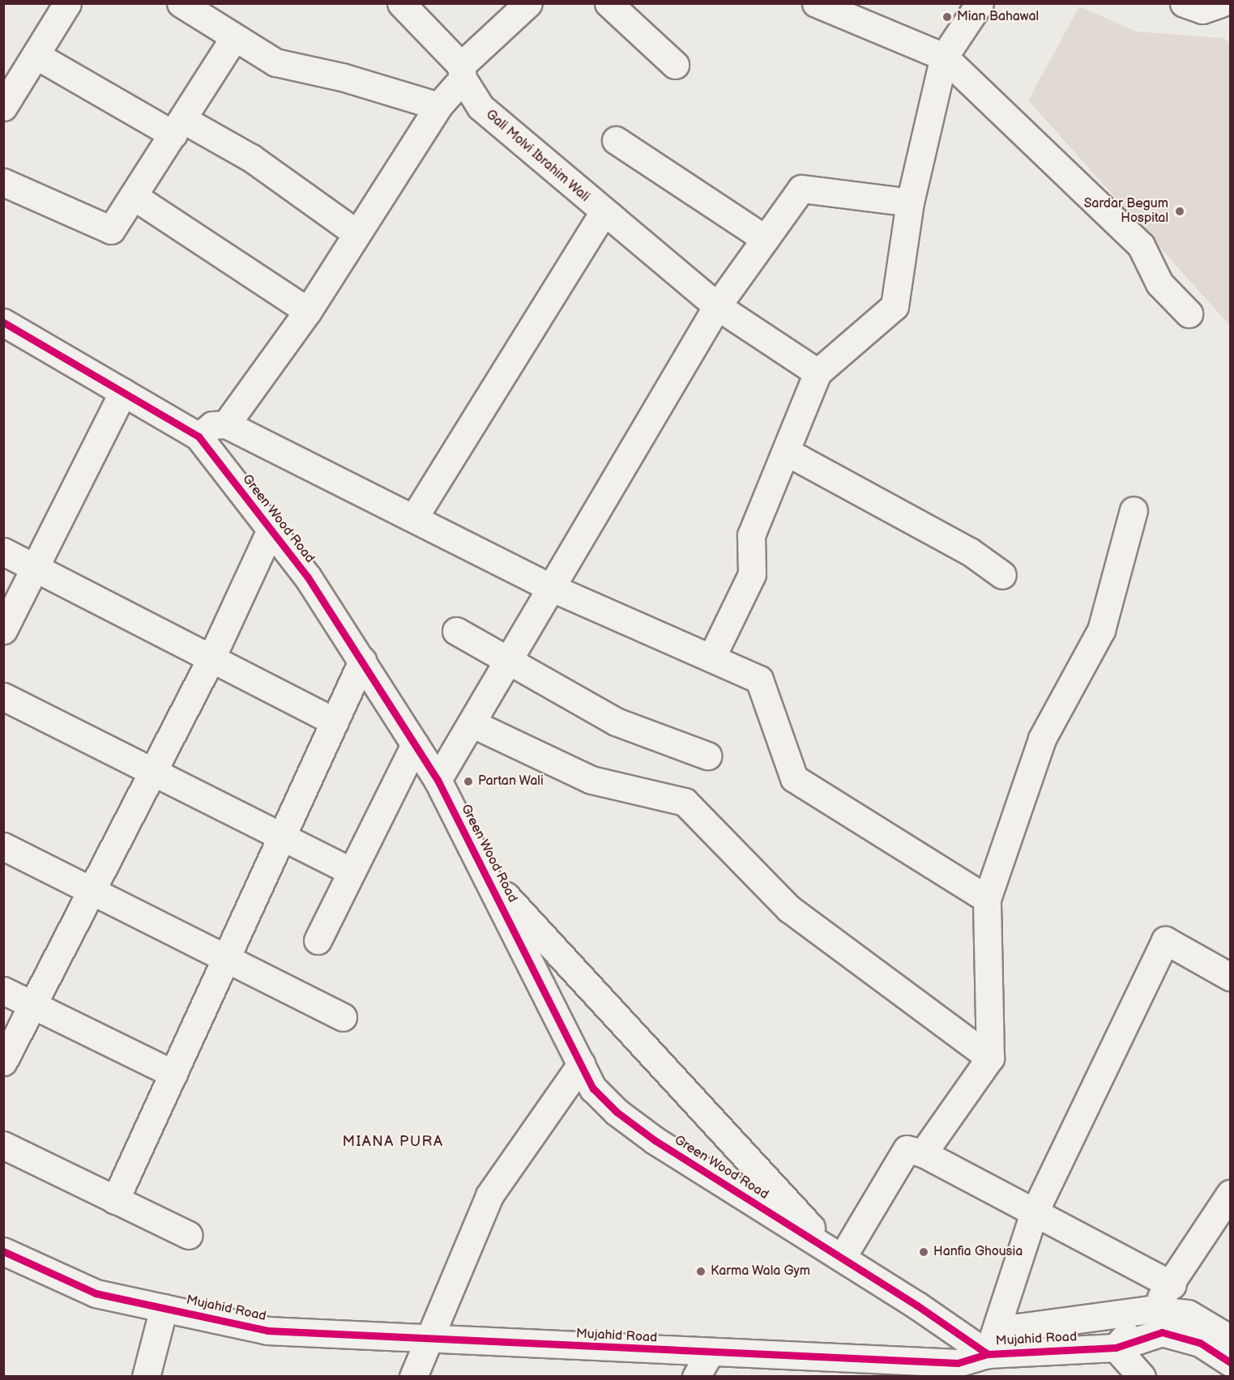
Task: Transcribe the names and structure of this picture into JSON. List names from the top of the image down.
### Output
{
  "streets": {
    "street": ["Gali Molvi Ibrahim Wali", "Green Wood Road", "Mujahid Road"]
  },
  "crossings": [
    ["Green Wood Road", "Mujahid Road"]
  ],
  "districts": ["MIANA PURA"],
  "places": [
    "Mian Bahawal",
    "Sardar Begum Hospital",
    "Partan Wali",
    "Hanfia Ghousia",
    "Karma Wala Gym"
  ]
}
